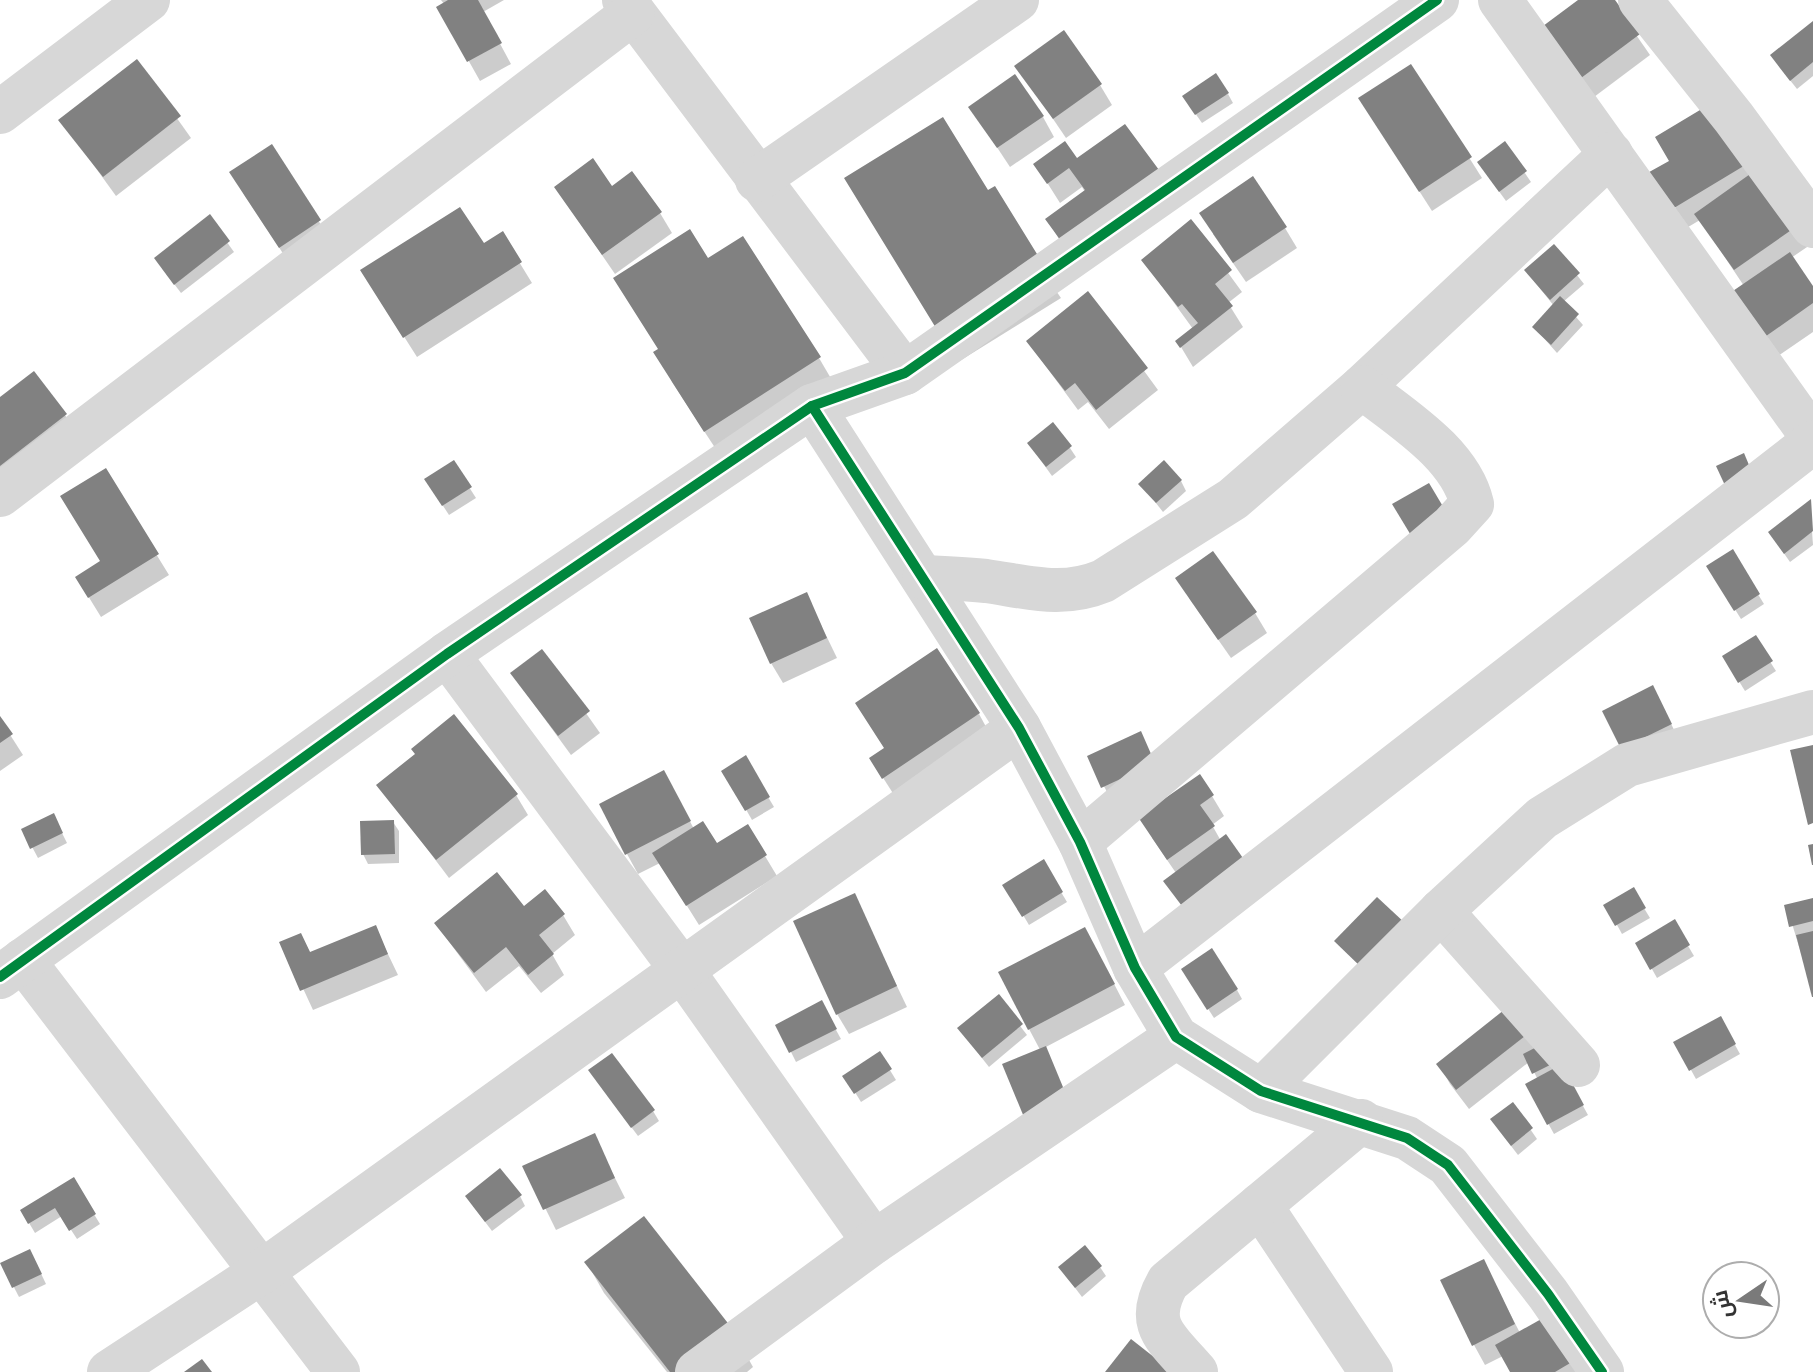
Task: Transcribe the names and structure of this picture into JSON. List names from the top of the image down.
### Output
{
  "north": "left"
}
